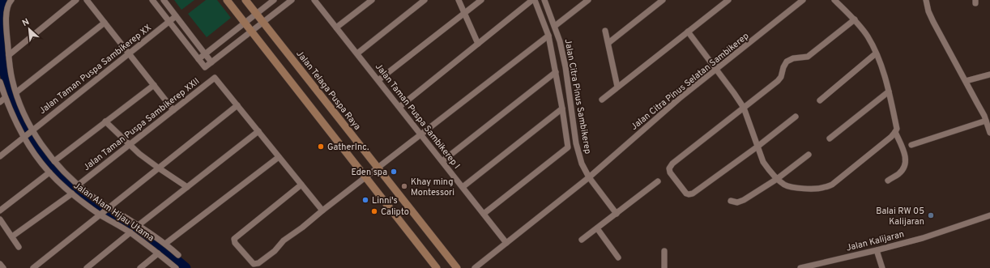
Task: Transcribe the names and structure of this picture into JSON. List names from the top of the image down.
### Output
{
  "streets": {
    "main road": ["Jalan Telaga Puspa Raya"],
    "street": [
      "Jalan Taman Puspa Sambikerep XX",
      "Jalan Citra Pinus Selatan Sambikerep",
      "Jalan Citra Pinus Sambikerep",
      "Jalan Taman Puspa Sambikerep I",
      "Jalan Taman Puspa Sambikerep XXII",
      "Jalan Alam Hijau Utama",
      "Jalan Kalijaran"
    ]
  },
  "crossings": [
    ["Jalan Taman Puspa Sambikerep XX", "Jalan Alam Hijau Utama"],
    ["Jalan Citra Pinus Selatan Sambikerep", "Jalan Citra Pinus Sambikerep"],
    ["Jalan Citra Pinus Selatan Sambikerep", "Jalan Taman Puspa Sambikerep I"]
  ],
  "places": [
    "GatherInc.",
    "Eden spa",
    "Khay ming Montessori",
    "Linni's",
    "Calipto",
    "Balai RW 05 Kalijaran"
  ],
  "north": "top left"
}
